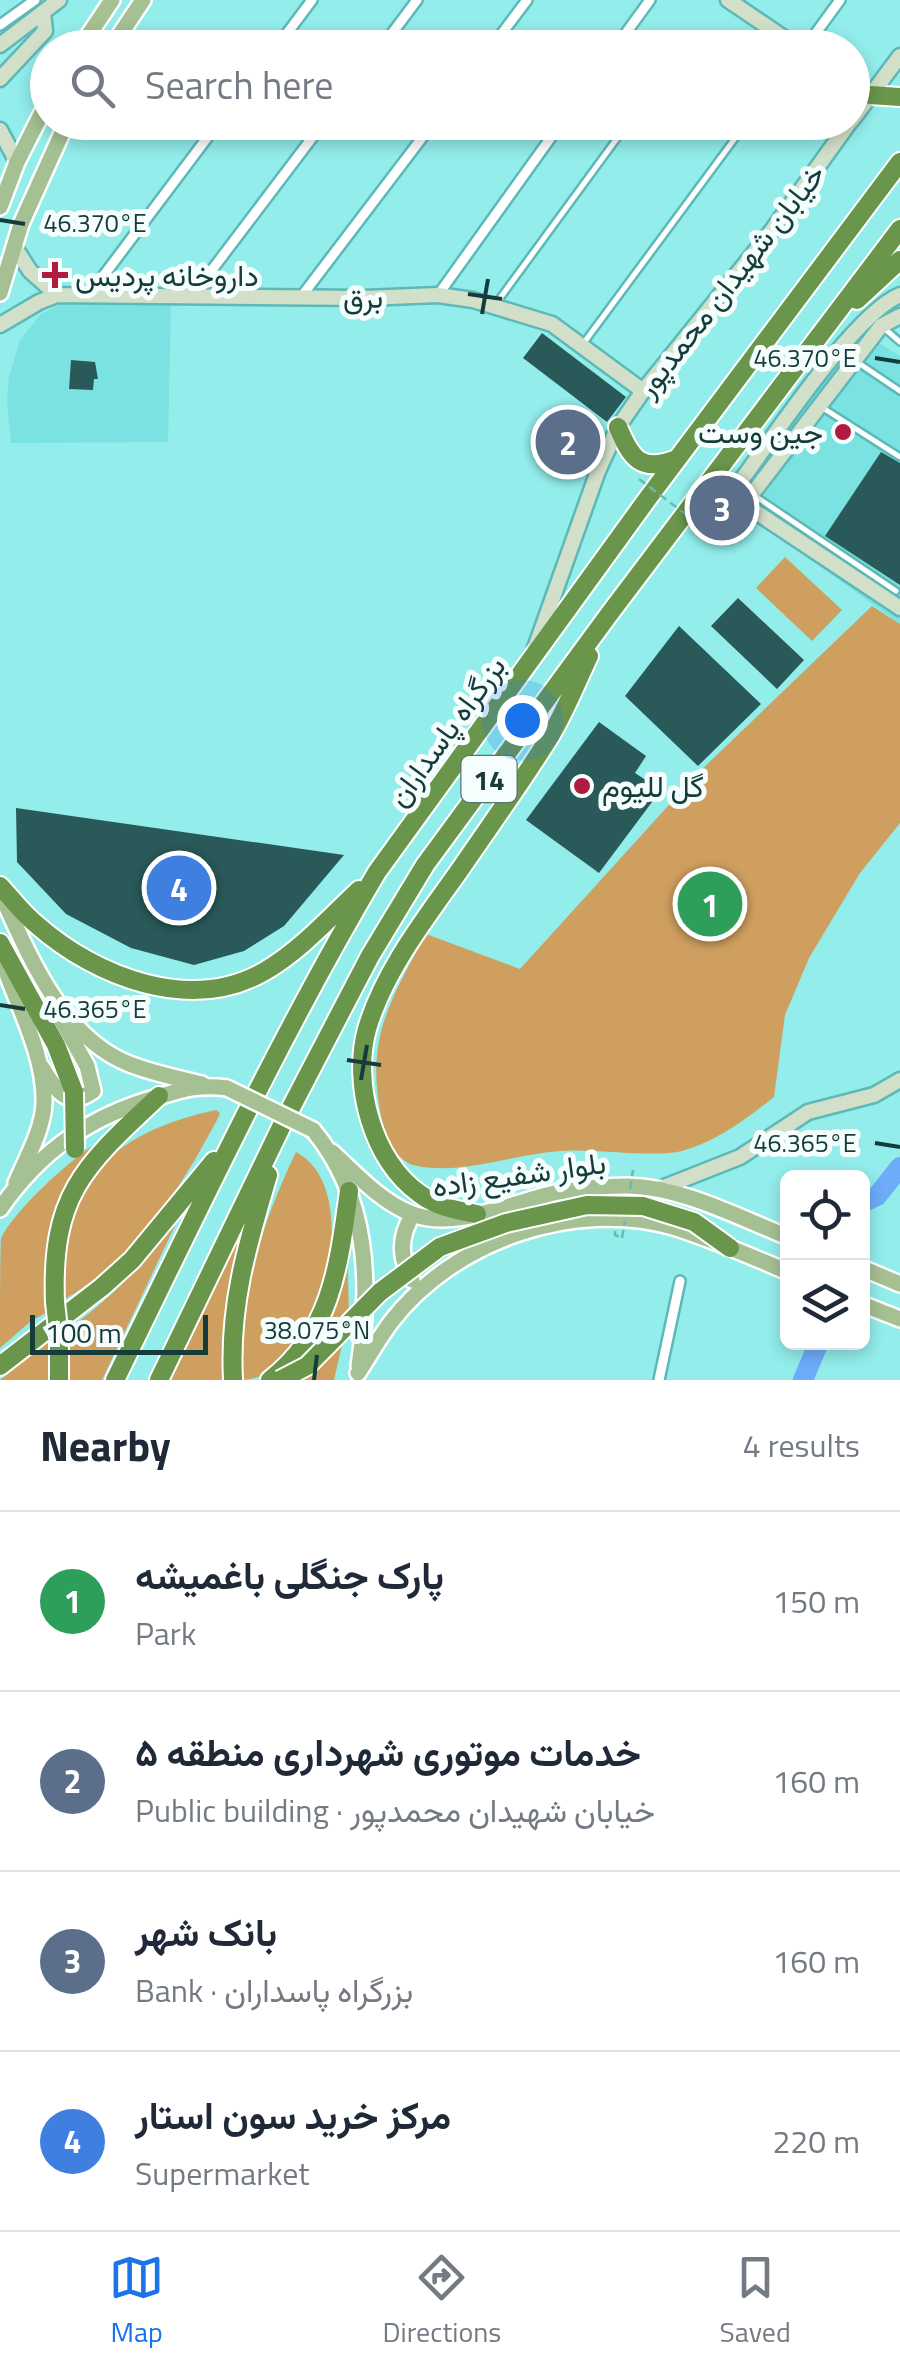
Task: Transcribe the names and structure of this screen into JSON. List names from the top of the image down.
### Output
{
  "streets": {
    "highway": ["بزرگراه پاسداران", "14"],
    "main road": ["بلوار شفیع زاده"],
    "street": ["خیابان شهیدان محمدپور", "برق"]
  },
  "crossings": [
    ["خیابان شهیدان محمدپور", "برق"],
    ["خیابان شهیدان محمدپور", "بزرگراه پاسداران"]
  ],
  "places": {
    "health": ["داروخانه پردیس"],
    "other": ["جین وست", "گل للیوم"]
  },
  "scale_bar": "100 m",
  "page": {
    "search": "Search here",
    "pins": [
      "2",
      "3",
      "4",
      "1"
    ],
    "scale": "100 m",
    "heading": ["Nearby", "4 results"],
    "list": [
      {
        "mark": "1",
        "name": "پارک جنگلی باغمیشه",
        "note": "Park",
        "value": "150 m"
      },
      {
        "mark": "2",
        "name": "خدمات موتوری شهرداری منطقه ۵",
        "note": "Public building · خیابان شهیدان محمدپور",
        "value": "160 m"
      },
      {
        "mark": "3",
        "name": "بانک شهر",
        "note": "Bank · بزرگراه پاسداران",
        "value": "160 m"
      },
      {
        "mark": "4",
        "name": "مرکز خرید سون استار",
        "note": "Supermarket",
        "value": "220 m"
      }
    ],
    "nav": ["Map", "Directions", "Saved"]
  },
  "coordinates": ["46.370°E", "46.365°E", "38.075°N"]
}
